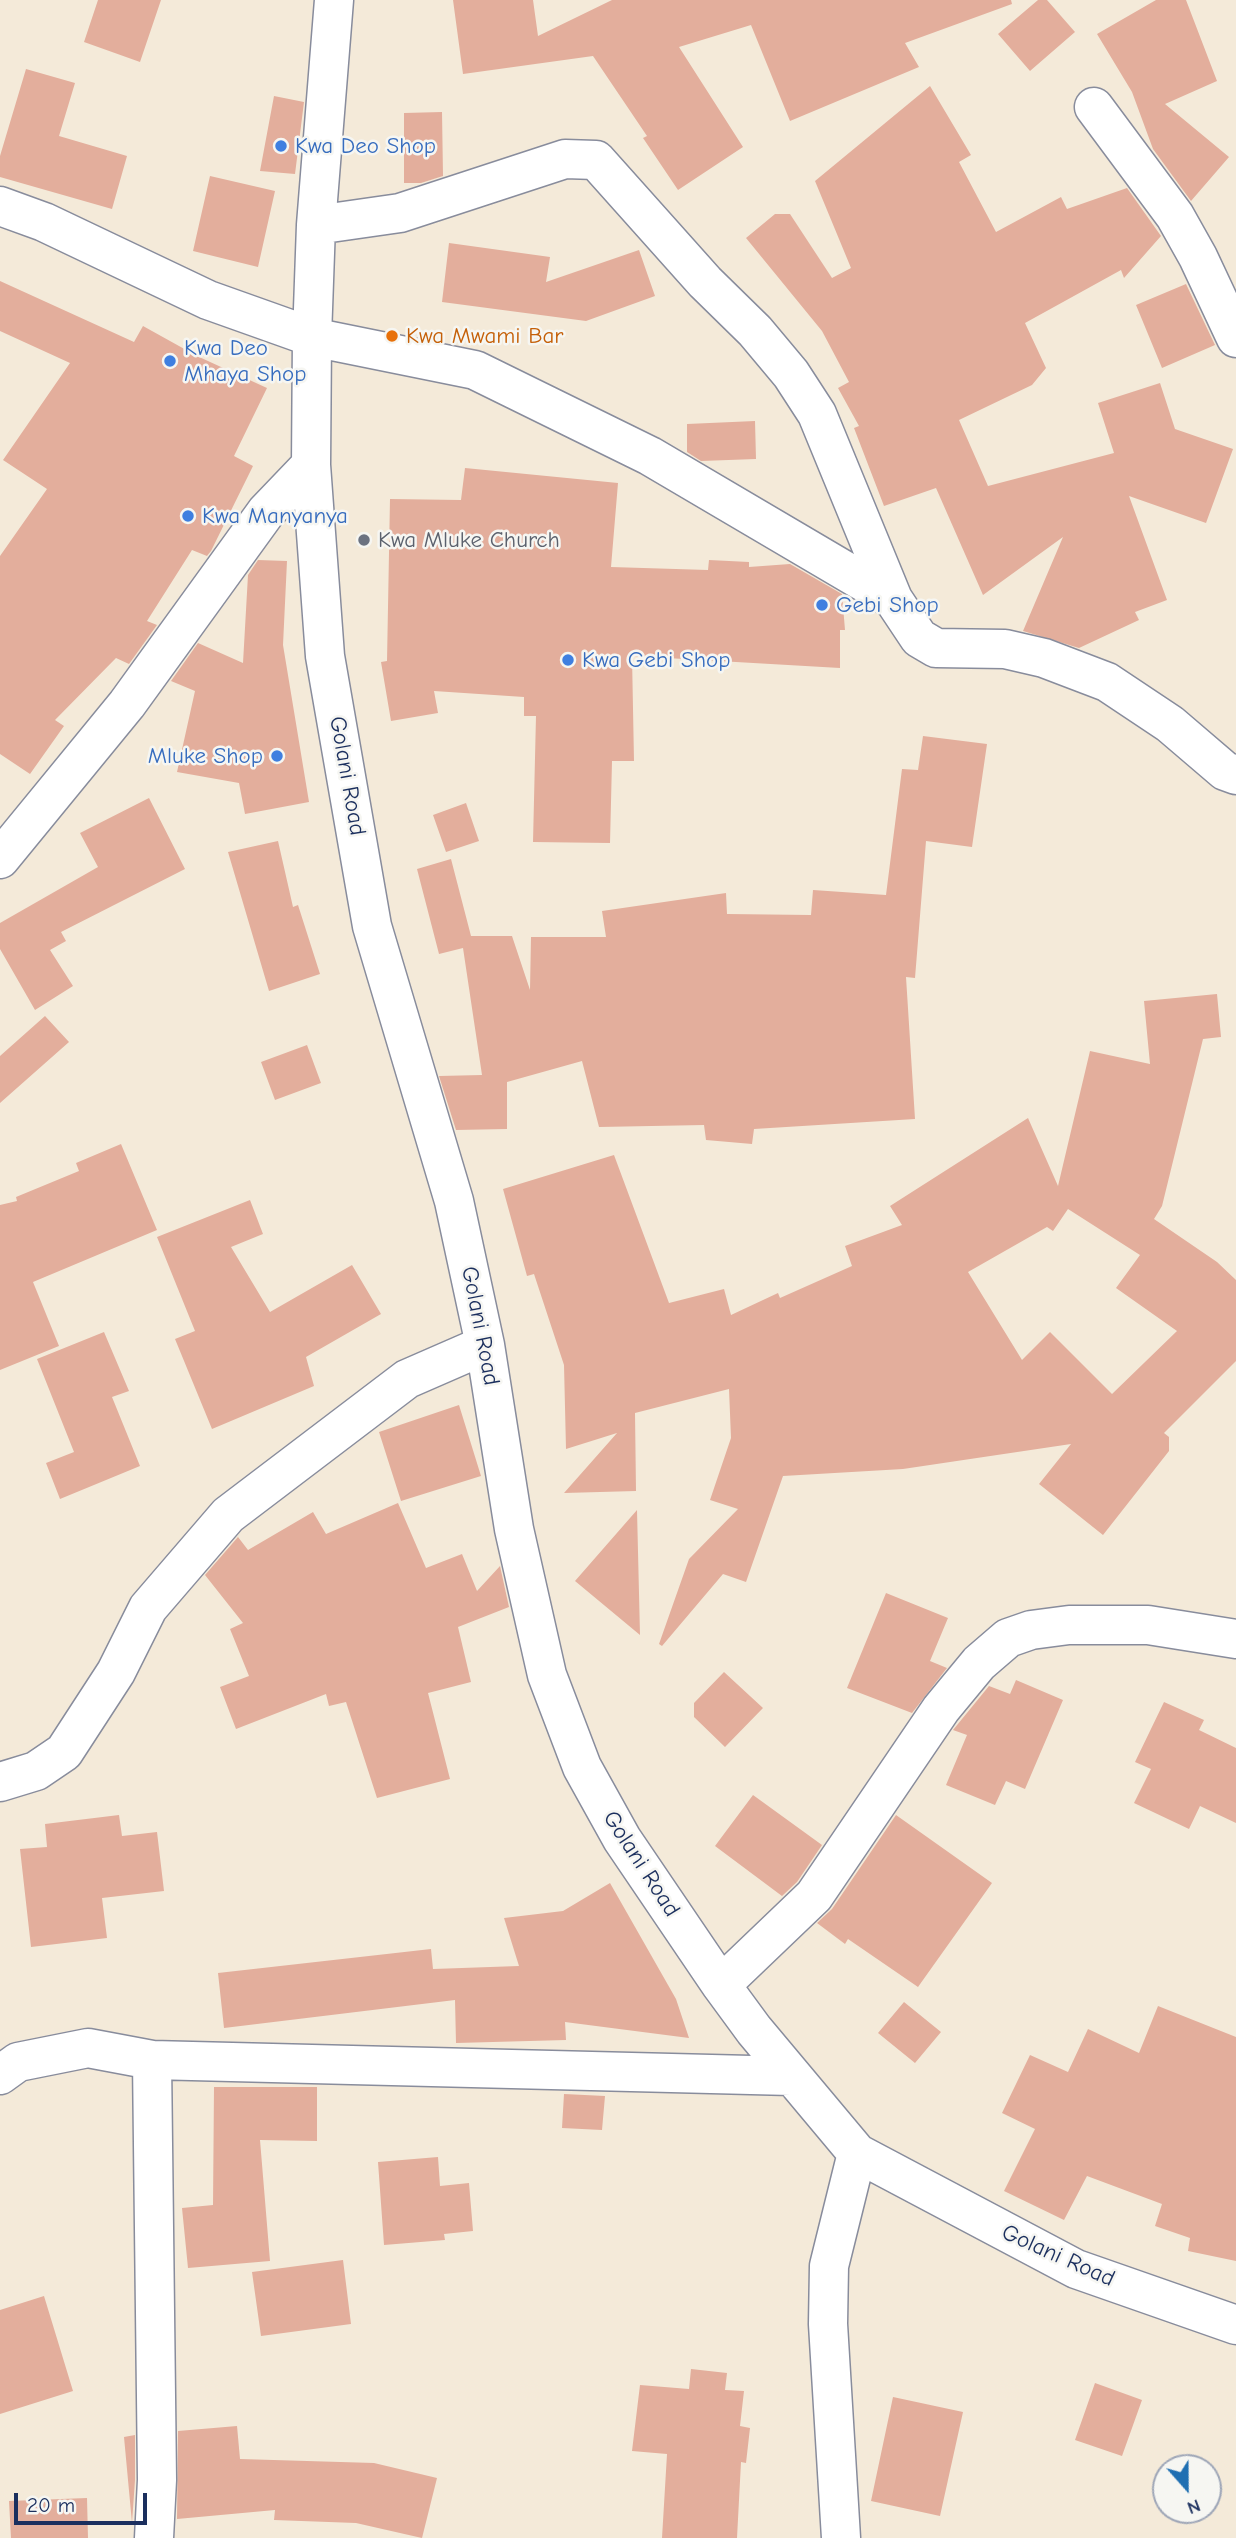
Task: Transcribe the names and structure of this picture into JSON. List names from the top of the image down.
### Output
{
  "streets": {
    "street": ["Golani Road"]
  },
  "places": [
    "Kwa Deo Shop",
    "Kwa Mwami Bar",
    "Kwa Deo Mhaya Shop",
    "Kwa Manyanya",
    "Kwa Mluke Church",
    "Gebi Shop",
    "Kwa Gebi Shop",
    "Mluke Shop"
  ],
  "scale_bar": "20 m",
  "north": "bottom"
}
